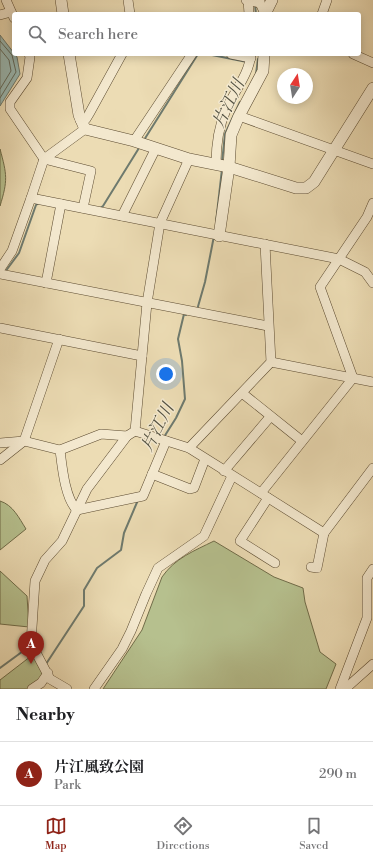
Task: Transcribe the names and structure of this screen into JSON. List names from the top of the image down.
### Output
{
  "water": ["片江川"],
  "north": "top",
  "page": {
    "search": "Search here",
    "pins": "A",
    "heading": "Nearby",
    "list": [
      {
        "mark": "A",
        "name": "片江風致公園",
        "note": "Park",
        "value": "290 m"
      }
    ],
    "nav": ["Map", "Directions", "Saved"]
  }
}
